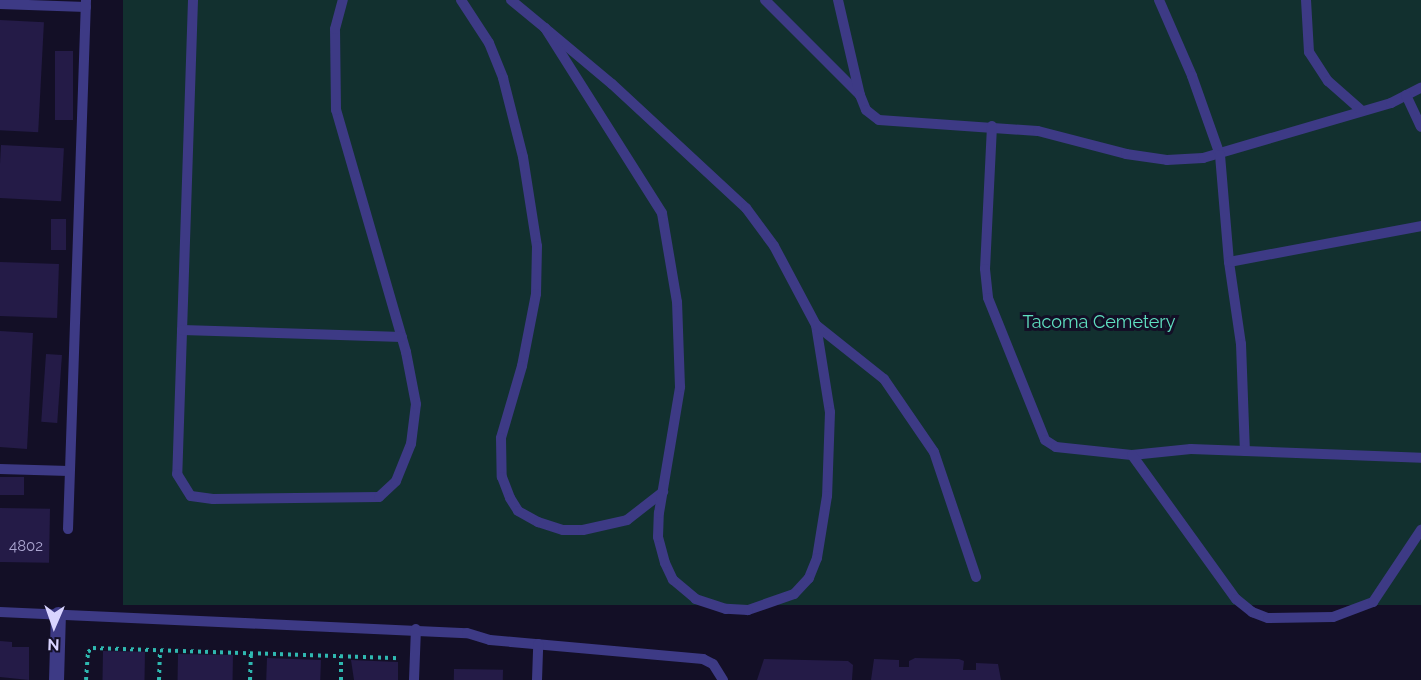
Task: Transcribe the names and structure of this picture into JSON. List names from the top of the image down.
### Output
{
  "parks": ["Tacoma Cemetery"],
  "house_numbers": ["4802"],
  "north": "bottom"
}
